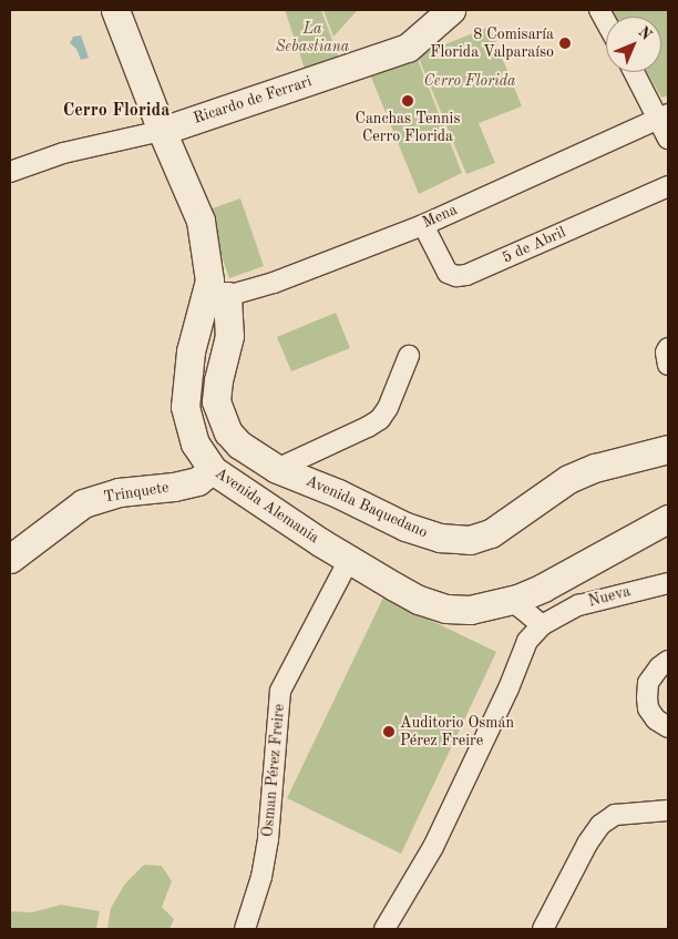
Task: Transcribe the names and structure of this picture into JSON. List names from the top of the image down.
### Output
{
  "streets": {
    "street": [
      "Ricardo de Ferrari",
      "Mena",
      "5 de Abril",
      "Trinquete",
      "Avenida Alemania",
      "Avenida Baquedano",
      "Nueva",
      "Osman Pérez Freire"
    ]
  },
  "crossings": [
    ["Ricardo de Ferrari", "Avenida Alemania"],
    ["Mena", "5 de Abril"],
    ["Mena", "Avenida Alemania"],
    ["Mena", "Avenida Baquedano"],
    ["Trinquete", "Avenida Alemania"],
    ["Avenida Alemania", "Avenida Baquedano"],
    ["Avenida Alemania", "Osman Pérez Freire"]
  ],
  "districts": ["Cerro Florida"],
  "parks": ["La Sebastiana", "Cerro Florida"],
  "places": ["8 Comisaría Florida Valparaíso", "Canchas Tennis Cerro Florida", "Auditorio Osmán Pérez Freire"],
  "north": "top right"
}
